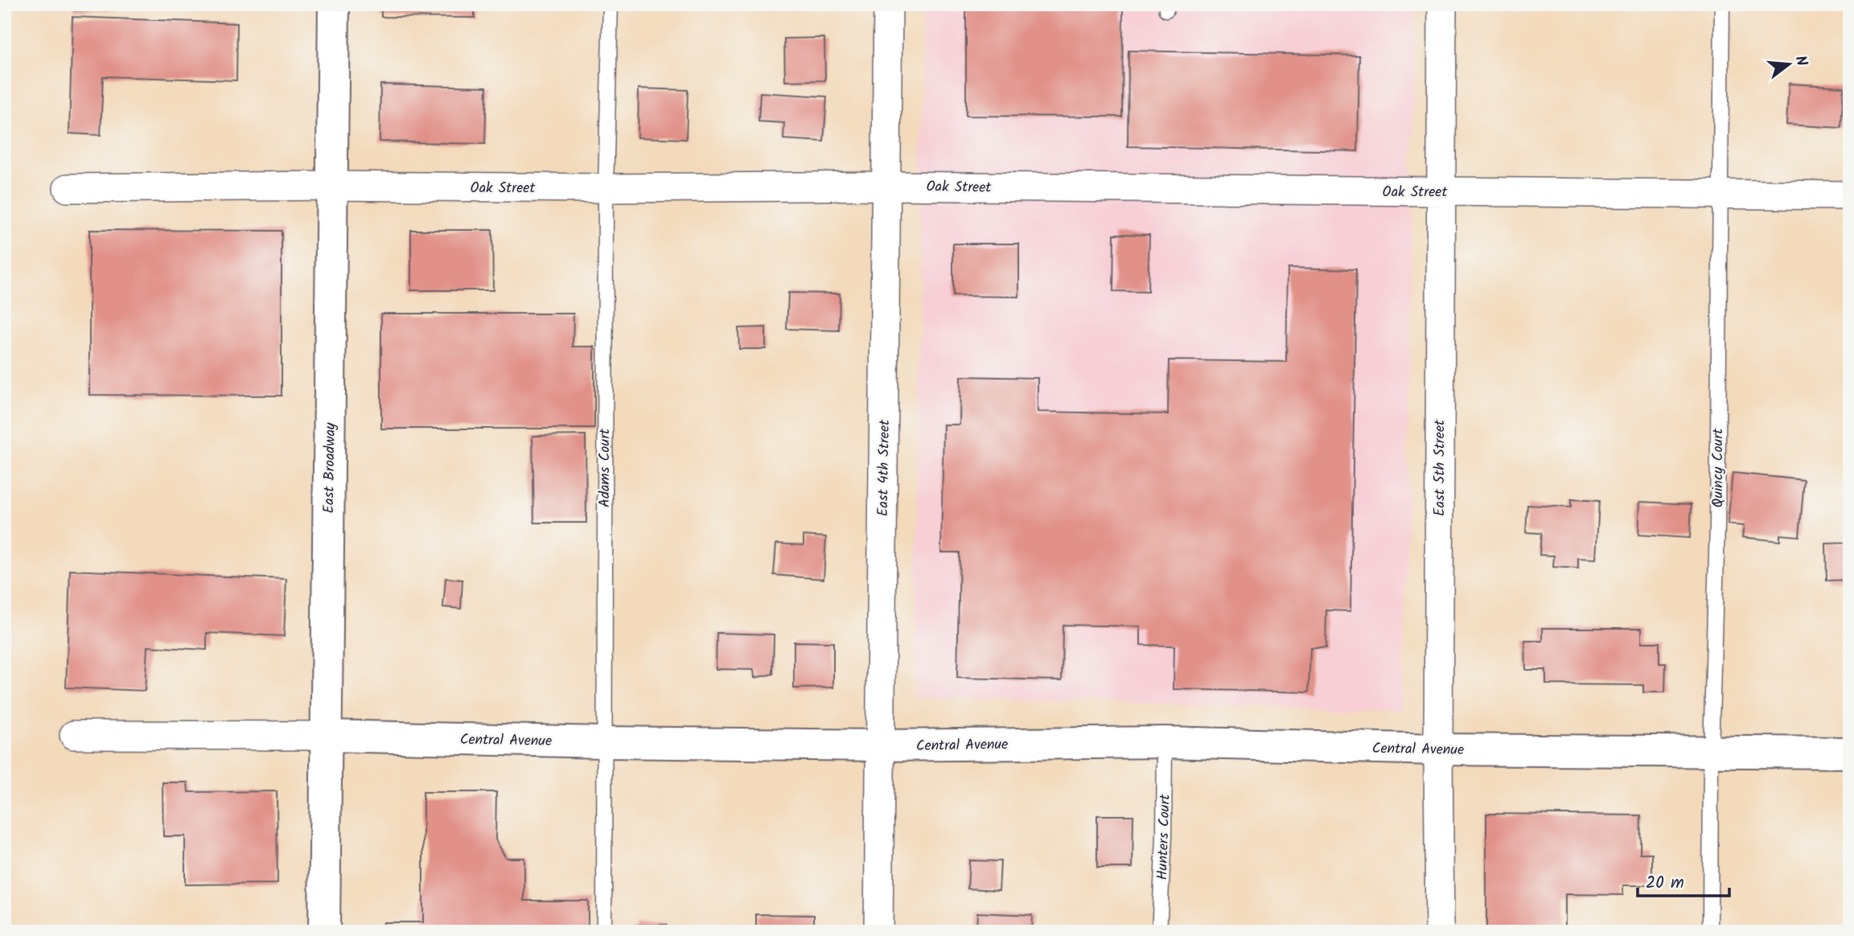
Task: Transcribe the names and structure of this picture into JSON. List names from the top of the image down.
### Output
{
  "streets": {
    "street": [
      "Oak Street",
      "East Broadway",
      "East 4th Street",
      "East 5th Street",
      "Central Avenue"
    ],
    "lane": ["Adams Court", "Quincy Court", "Hunters Court"]
  },
  "crossings": [
    ["Oak Street", "East Broadway"],
    ["Oak Street", "Adams Court"],
    ["Oak Street", "East 4th Street"],
    ["Oak Street", "East 5th Street"],
    ["Oak Street", "Quincy Court"],
    ["East Broadway", "Central Avenue"],
    ["Adams Court", "Central Avenue"],
    ["East 4th Street", "Central Avenue"],
    ["East 5th Street", "Central Avenue"],
    ["Quincy Court", "Central Avenue"],
    ["Central Avenue", "Hunters Court"]
  ],
  "scale_bar": "20 m",
  "north": "right"
}
